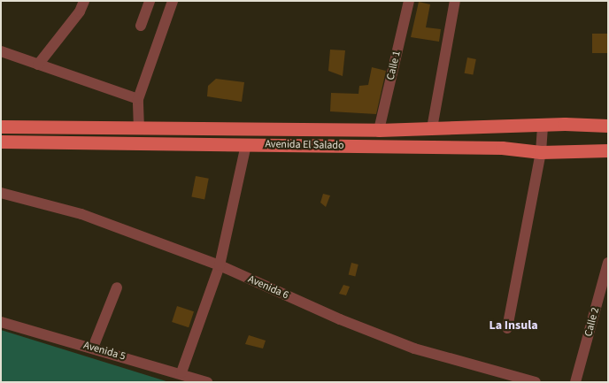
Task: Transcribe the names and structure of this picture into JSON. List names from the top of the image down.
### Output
{
  "streets": {
    "main road": ["Avenida El Salado"],
    "street": [
      "Calle 1",
      "Avenida 6",
      "Calle 2",
      "Avenida 5"
    ]
  },
  "crossings": [
    ["Calle 1", "Avenida El Salado"]
  ],
  "districts": ["La Insula"]
}
